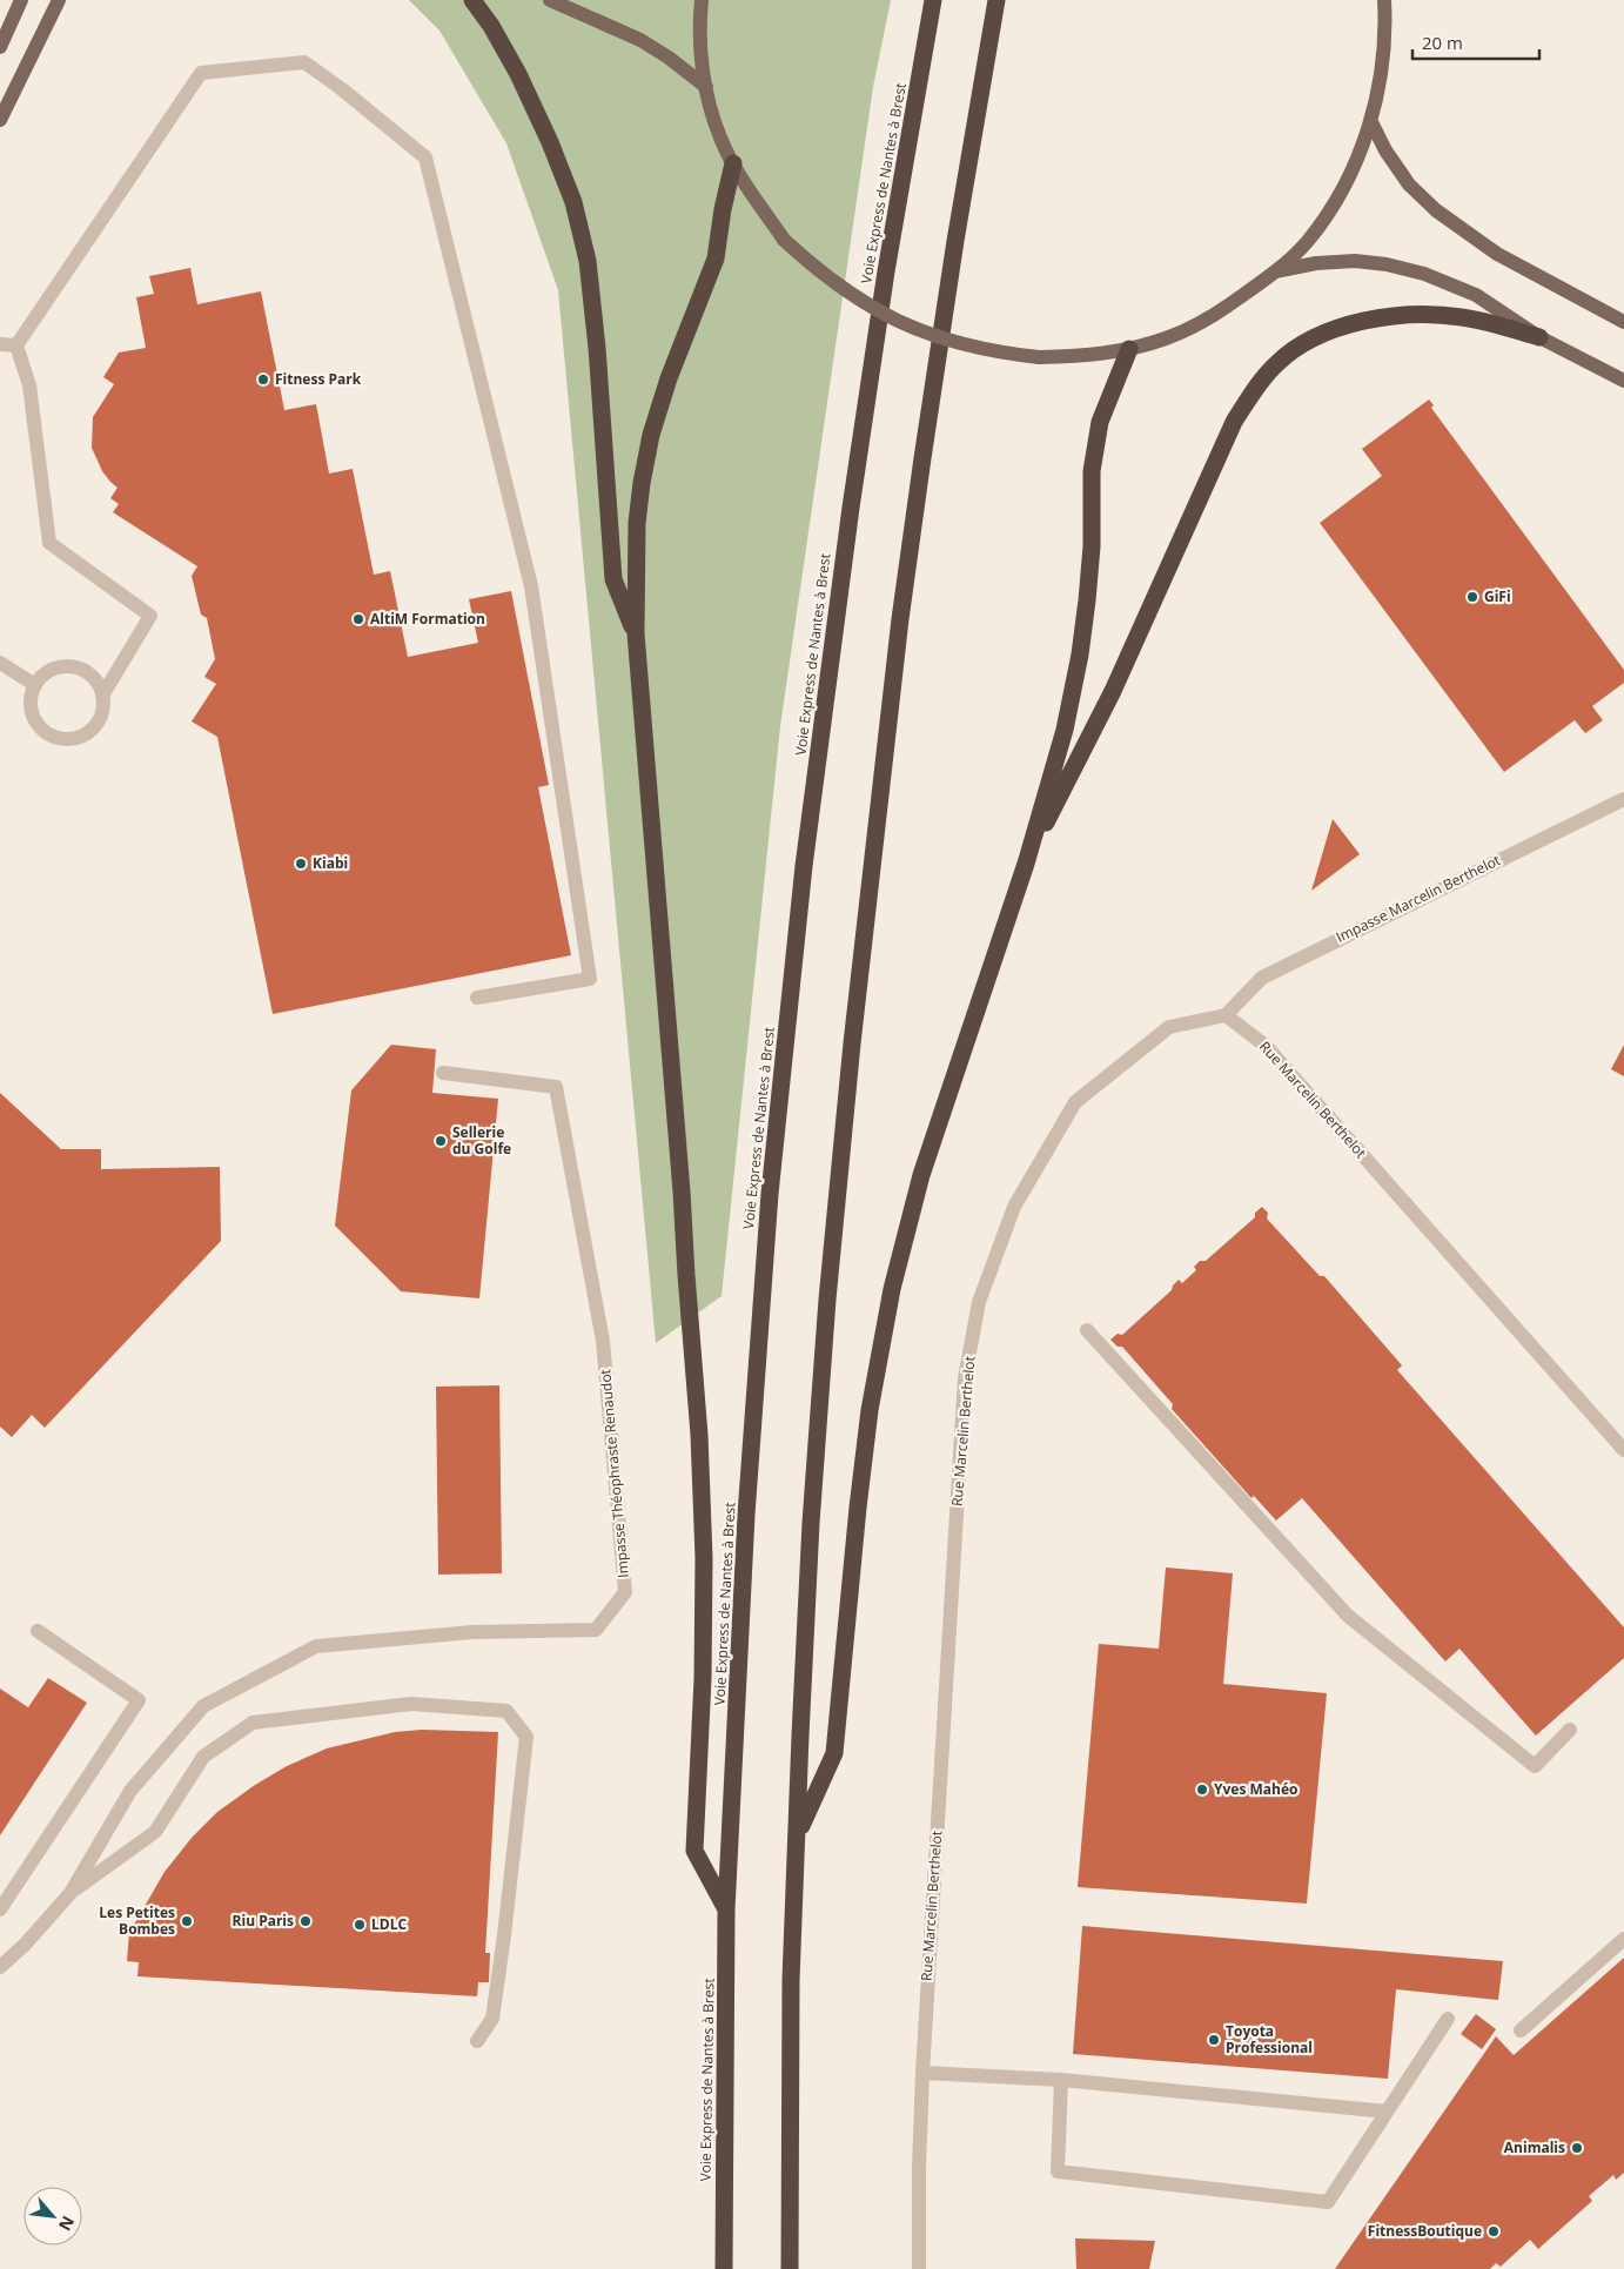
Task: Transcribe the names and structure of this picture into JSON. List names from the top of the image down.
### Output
{
  "streets": {
    "highway": ["Voie Express de Nantes à Brest"],
    "street": ["Impasse Marcelin Berthelot", "Rue Marcelin Berthelot", "Impasse Théophraste Renaudot"]
  },
  "crossings": [
    ["Impasse Marcelin Berthelot", "Rue Marcelin Berthelot"]
  ],
  "places": [
    "Fitness Park",
    "GiFi",
    "AltiM Formation",
    "Kiabi",
    "Sellerie du Golfe",
    "Yves Mahéo",
    "Les Petites Bombes",
    "Riu Paris",
    "LDLC",
    "Toyota Professional",
    "Animalis",
    "FitnessBoutique"
  ],
  "scale_bar": "20 m",
  "north": "bottom right"
}
